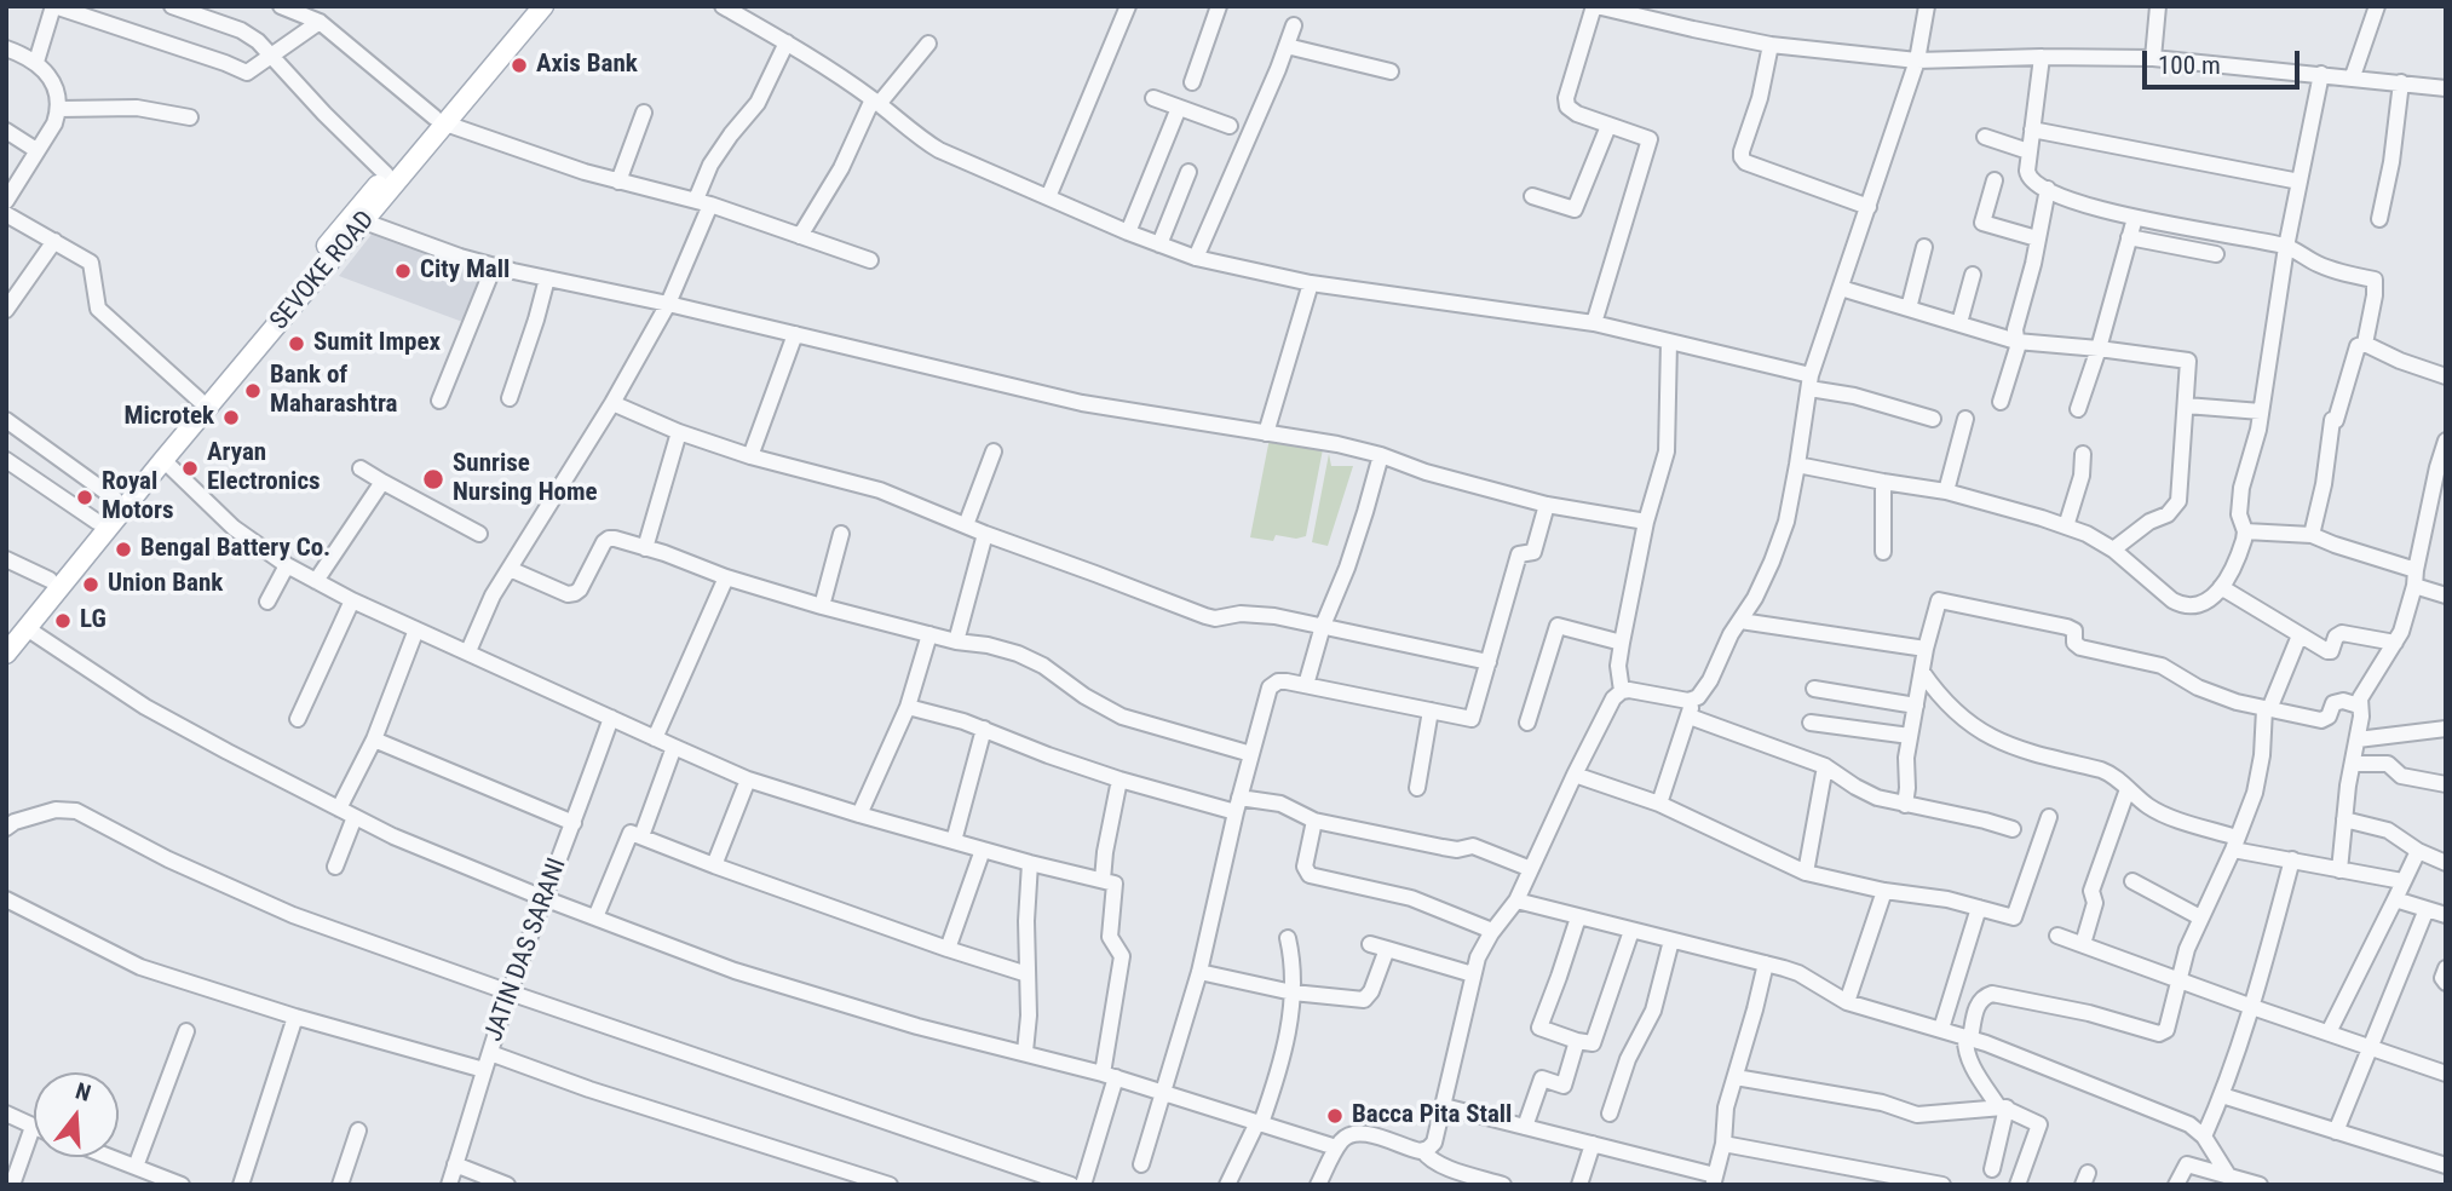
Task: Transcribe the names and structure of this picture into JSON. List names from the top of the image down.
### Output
{
  "streets": {
    "main road": ["SEVOKE ROAD"],
    "street": ["JATIN DAS SARANI"]
  },
  "places": [
    "Axis Bank",
    "City Mall",
    "Sumit Impex",
    "Bank of Maharashtra",
    "Microtek",
    "Aryan Electronics",
    "Sunrise Nursing Home",
    "Royal Motors",
    "Bengal Battery Co.",
    "Union Bank",
    "LG",
    "Bacca Pita Stall"
  ],
  "scale_bar": "100 m",
  "north": "top"
}
